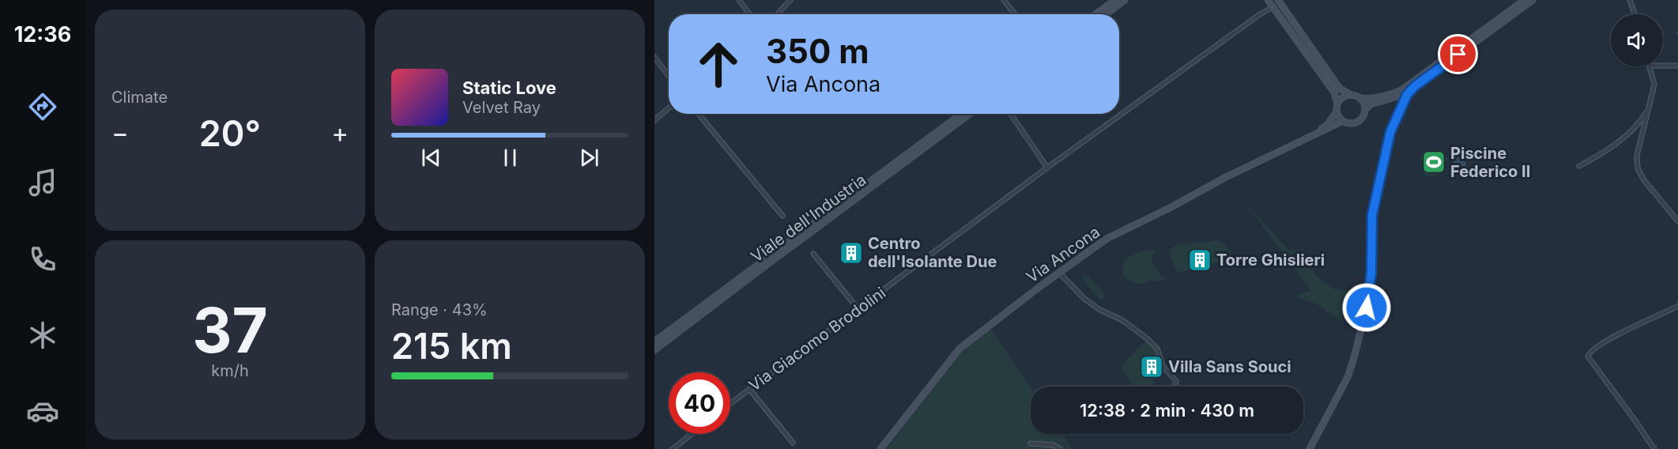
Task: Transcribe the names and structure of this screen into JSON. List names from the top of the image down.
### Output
{
  "streets": {
    "main road": ["Viale dell'Industria", "Via Ancona"],
    "street": ["Via Giacomo Brodolini"]
  },
  "places": {
    "sports": ["Piscine Federico II"],
    "building": ["Centro dell'Isolante Due", "Torre Ghislieri", "Villa Sans Souci"]
  },
  "page": {
    "tabs": "12:36",
    "tile": [
      "Climate",
      ["37", "km/h"],
      ["Range · 43%", "215 km"]
    ],
    "turn": ["350 m", "Via Ancona"],
    "song": ["Static Love", "Velvet Ray"],
    "heat": ["−", "20°", "+"],
    "limit": "40",
    "trip": "12:38 · 2 min · 430 m"
  }
}
